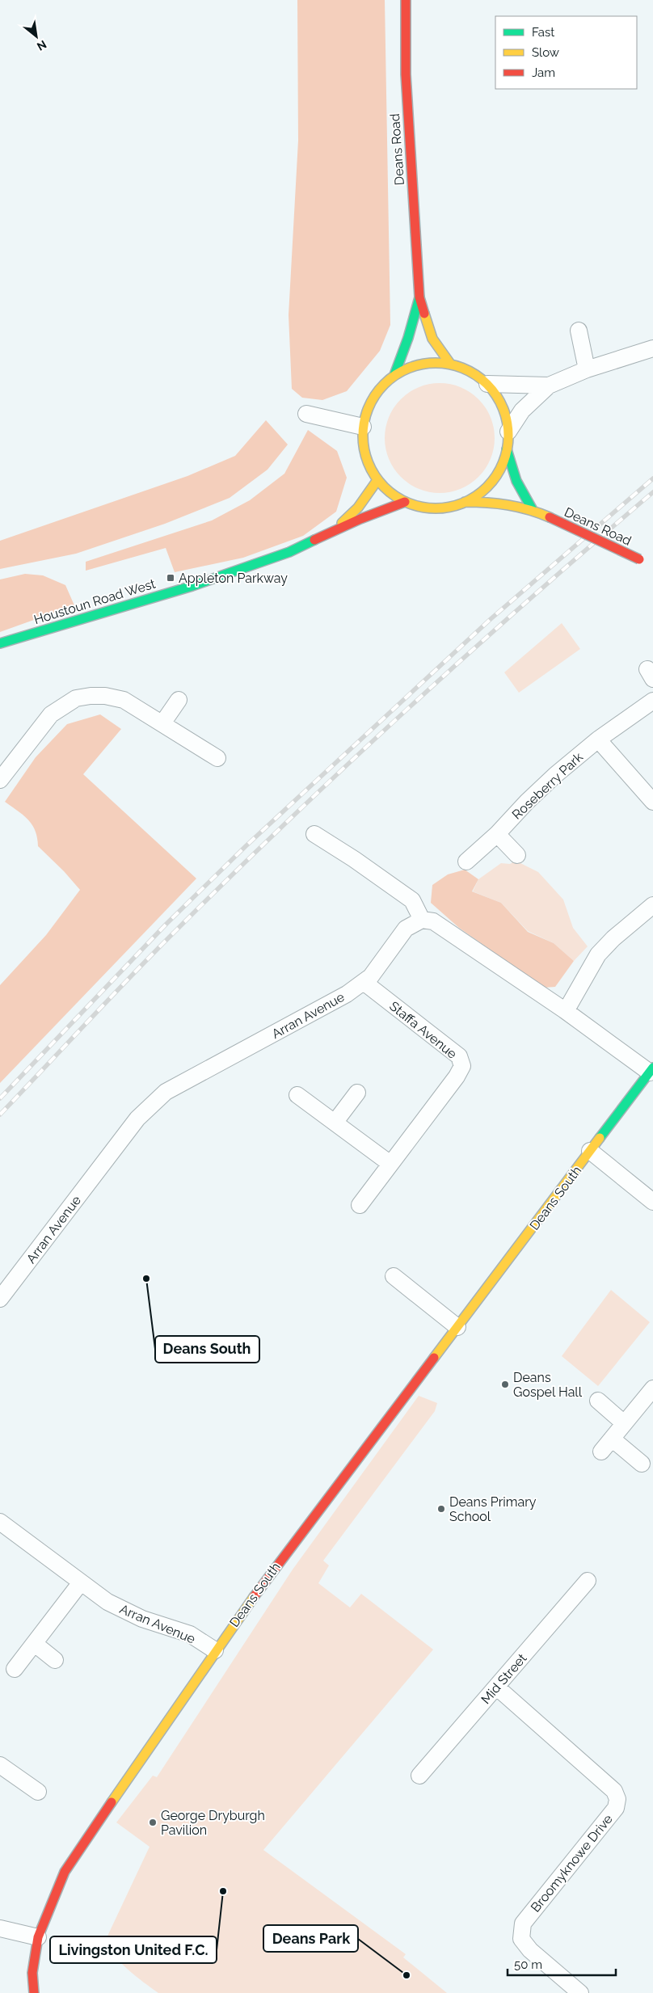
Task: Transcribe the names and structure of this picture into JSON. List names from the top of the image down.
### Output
{
  "streets": {
    "street": [
      "Deans Road",
      "Houstoun Road West",
      "Roseberry Park",
      "Arran Avenue",
      "Staffa Avenue",
      "Deans South",
      "Mid Street",
      "Broomyknowe Drive"
    ]
  },
  "crossings": [
    ["Arran Avenue", "Staffa Avenue"],
    ["Arran Avenue", "Deans South"],
    ["Mid Street", "Broomyknowe Drive"]
  ],
  "places": {
    "transit": ["Appleton Parkway"],
    "other": [
      "Deans South",
      "Deans Gospel Hall",
      "Deans Primary School",
      "George Dryburgh Pavilion",
      "Livingston United F.C.",
      "Deans Park"
    ]
  },
  "legend": ["Fast", "Slow", "Jam"],
  "scale_bar": "50 m",
  "north": "bottom right"
}
